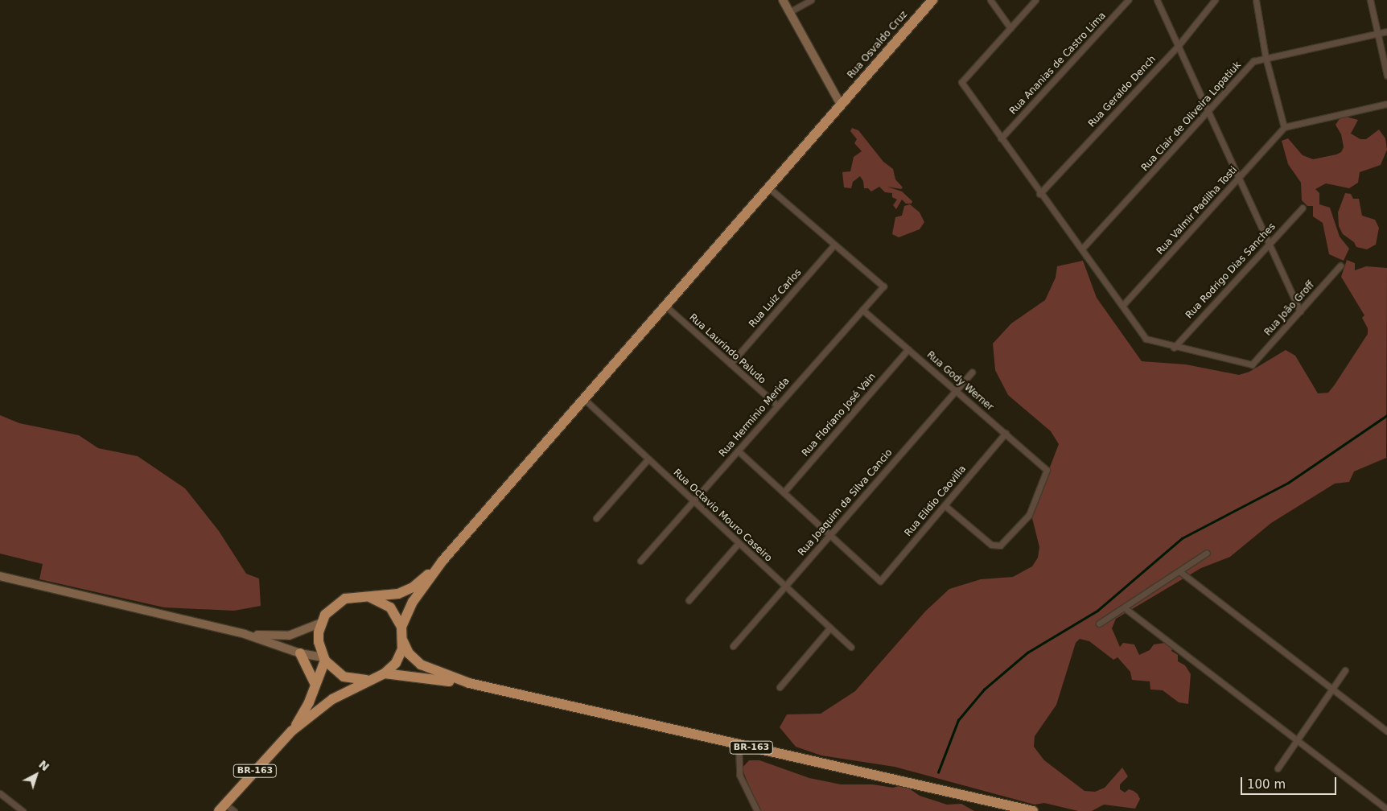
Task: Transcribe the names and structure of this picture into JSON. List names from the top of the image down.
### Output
{
  "streets": {
    "highway": ["Rua Osvaldo Cruz", "BR-163"],
    "street": [
      "Rua Ananias de Castro Lima",
      "Rua Geraldo Dench",
      "Rua Clair de Oliveira Lopatiuk",
      "Rua Valmir Padilha Tosti",
      "Rua Rodrigo Dias Sanches",
      "Rua Luiz Carlos",
      "Rua João Groff",
      "Rua Laurindo Paludo",
      "Rua Gody Werner",
      "Rua Floriano José Vain",
      "Rua Herminio Merida",
      "Rua Elidio Caovilla",
      "Rua Joaquim da Silva Cancio",
      "Rua Octavio Mouro Caseiro"
    ]
  },
  "crossings": [
    ["Rua Osvaldo Cruz", "Rua Laurindo Paludo"],
    ["Rua Osvaldo Cruz", "Rua Octavio Mouro Caseiro"],
    ["Rua Rodrigo Dias Sanches", "Rua João Groff"],
    ["Rua Luiz Carlos", "Rua Laurindo Paludo"],
    ["Rua Luiz Carlos", "Rua Herminio Merida"],
    ["Rua Laurindo Paludo", "Rua Herminio Merida"],
    ["Rua Gody Werner", "Rua Floriano José Vain"],
    ["Rua Gody Werner", "Rua Herminio Merida"],
    ["Rua Gody Werner", "Rua Elidio Caovilla"],
    ["Rua Gody Werner", "Rua Joaquim da Silva Cancio"],
    ["Rua Herminio Merida", "Rua Octavio Mouro Caseiro"],
    ["Rua Elidio Caovilla", "Rua Joaquim da Silva Cancio"],
    ["Rua Joaquim da Silva Cancio", "Rua Octavio Mouro Caseiro"]
  ],
  "scale_bar": "100 m",
  "north": "top right"
}
